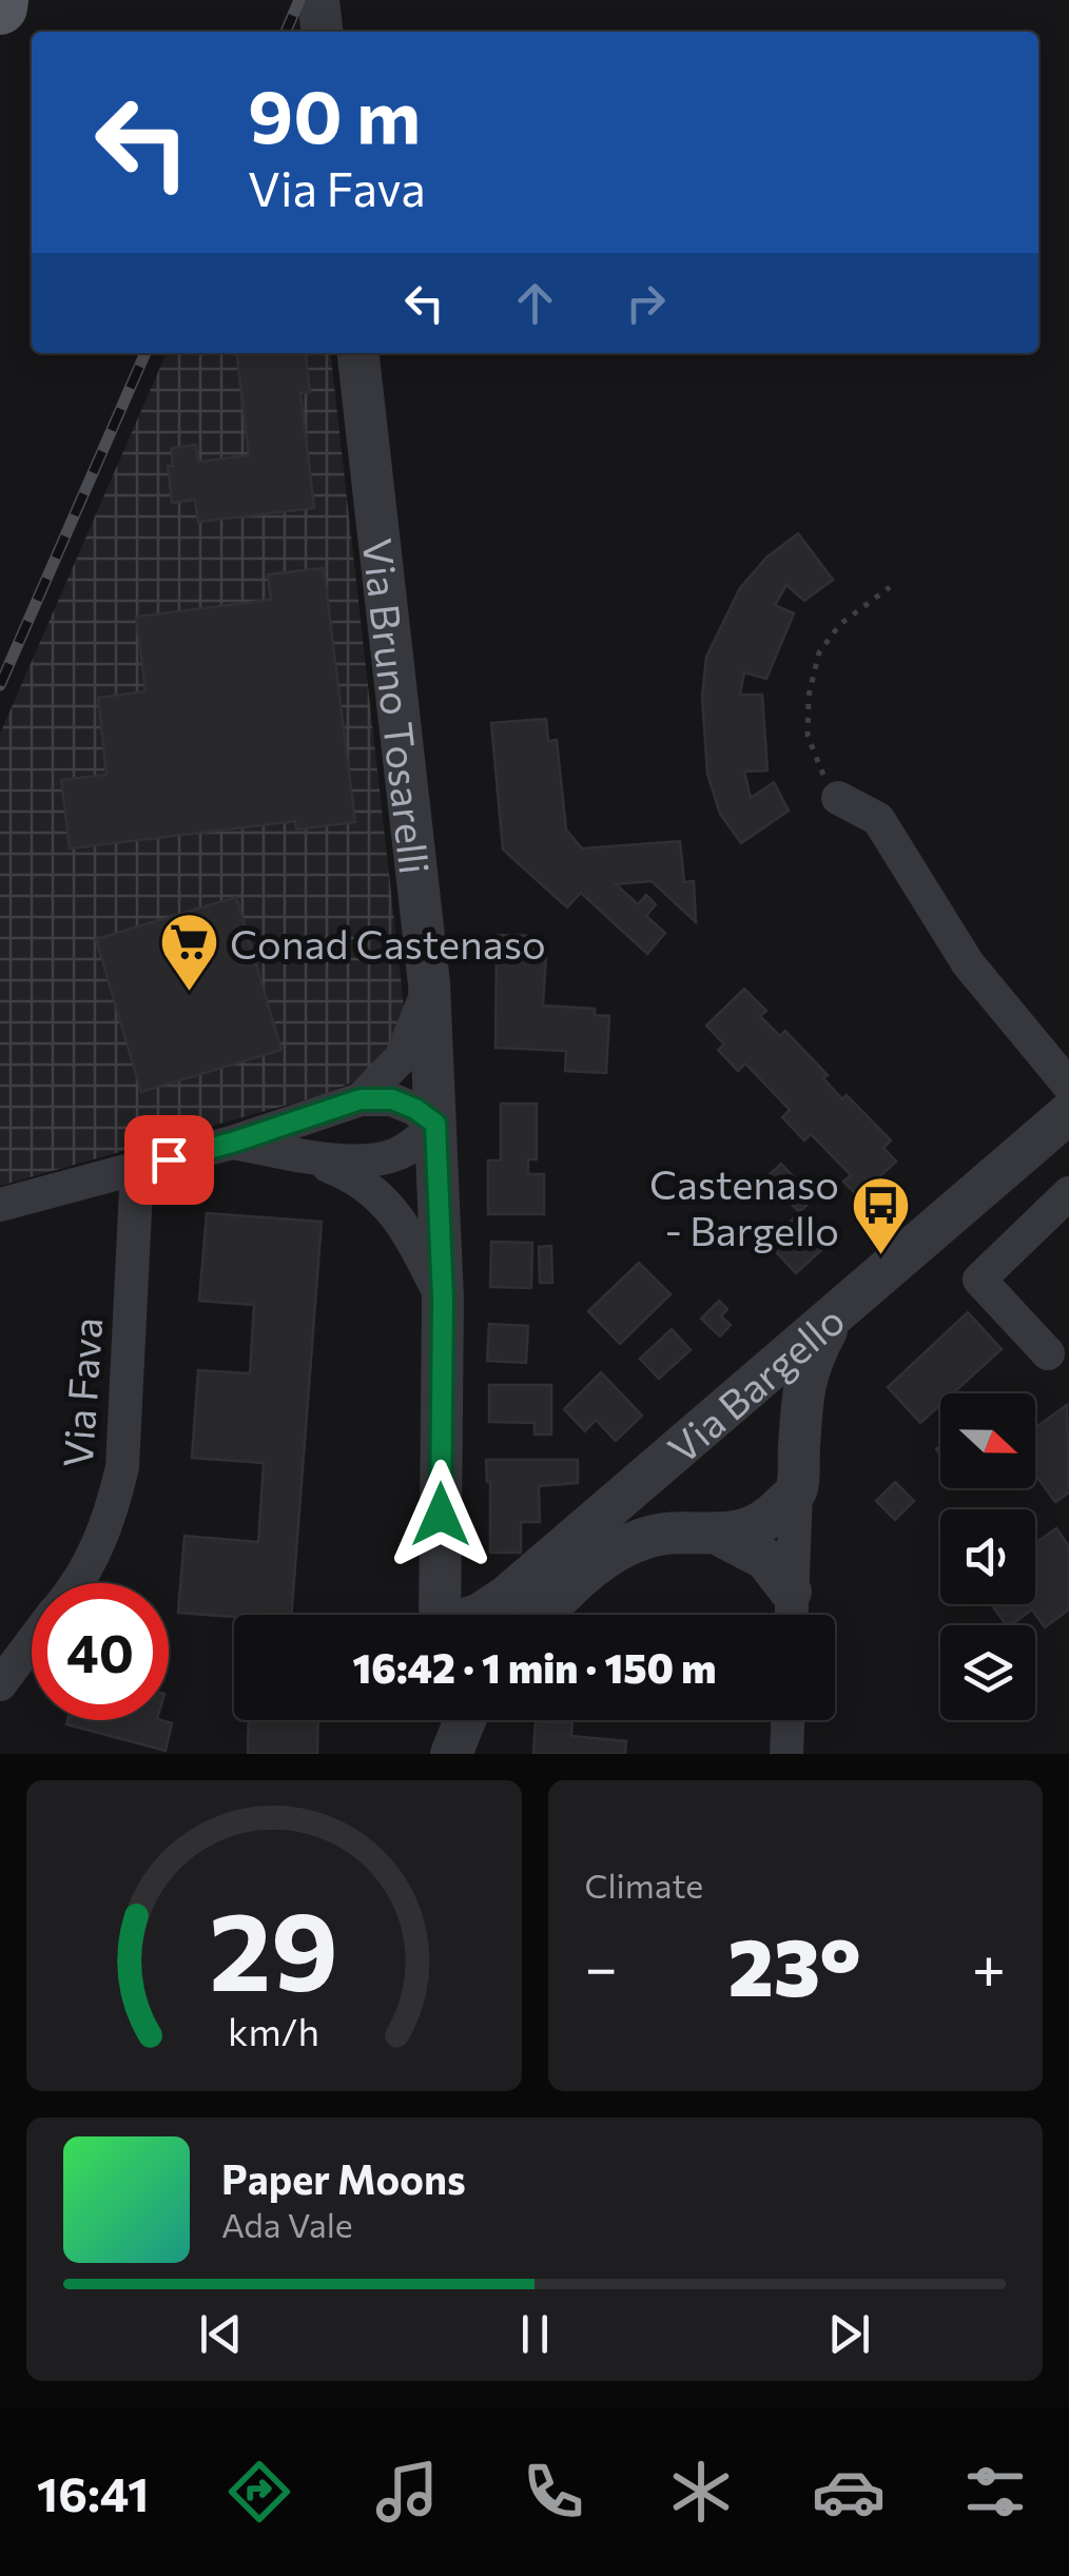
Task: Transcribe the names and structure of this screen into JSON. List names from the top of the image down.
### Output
{
  "streets": {
    "street": ["Via Bruno Tosarelli", "Via Bargello", "Via Fava"]
  },
  "places": {
    "supermarket": ["Conad Castenaso"],
    "bus stop": ["Castenaso - Bargello"]
  },
  "north": "right",
  "page": {
    "turn": ["90 m", "Via Fava"],
    "limit": "40",
    "trip": "16:42 · 1 min · 150 m",
    "tile": "Climate",
    "heat": ["−", "23°", "+"],
    "song": ["Paper Moons", "Ada Vale"],
    "tabs": "16:41",
    "gauge": ["29", "km/h"]
  }
}
